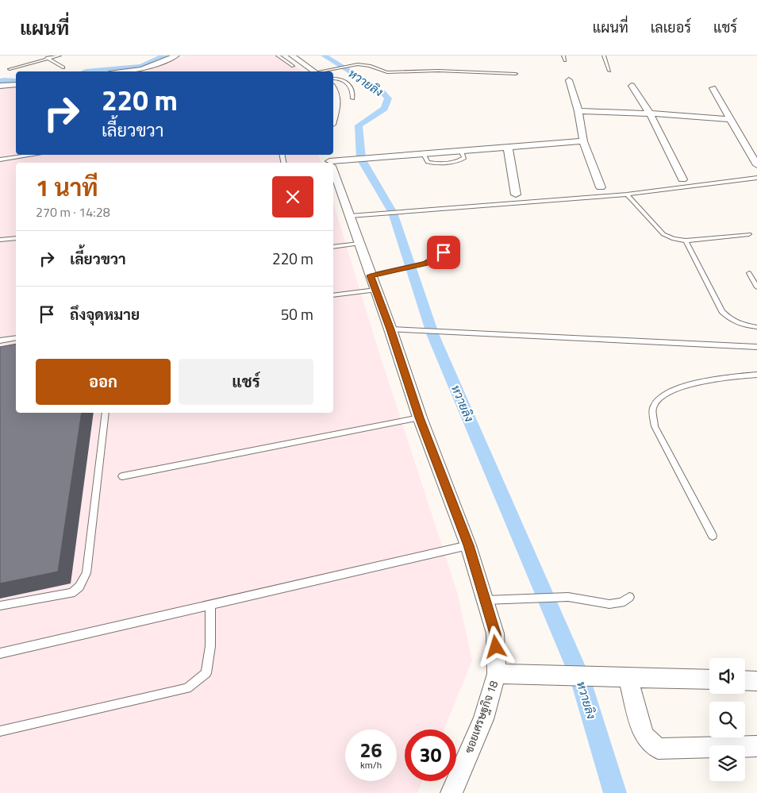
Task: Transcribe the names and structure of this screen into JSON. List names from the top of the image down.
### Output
{
  "streets": {
    "street": ["ซอยเศรษฐกิจ 18"]
  },
  "water": ["หวายลิง"],
  "page": {
    "header": "แผนที่",
    "nav": ["แผนที่", "เลเยอร์", "แชร์"],
    "turn": ["220 m", "เลี้ยวขวา"],
    "heading": ["1 นาที", "270 m · 14:28"],
    "list": [
      {
        "name": "เลี้ยวขวา",
        "value": "220 m"
      },
      {
        "name": "ถึงจุดหมาย",
        "value": "50 m"
      }
    ],
    "buttons": ["ออก", "แชร์"],
    "speed": "26 km/h",
    "limit": "30"
  }
}
